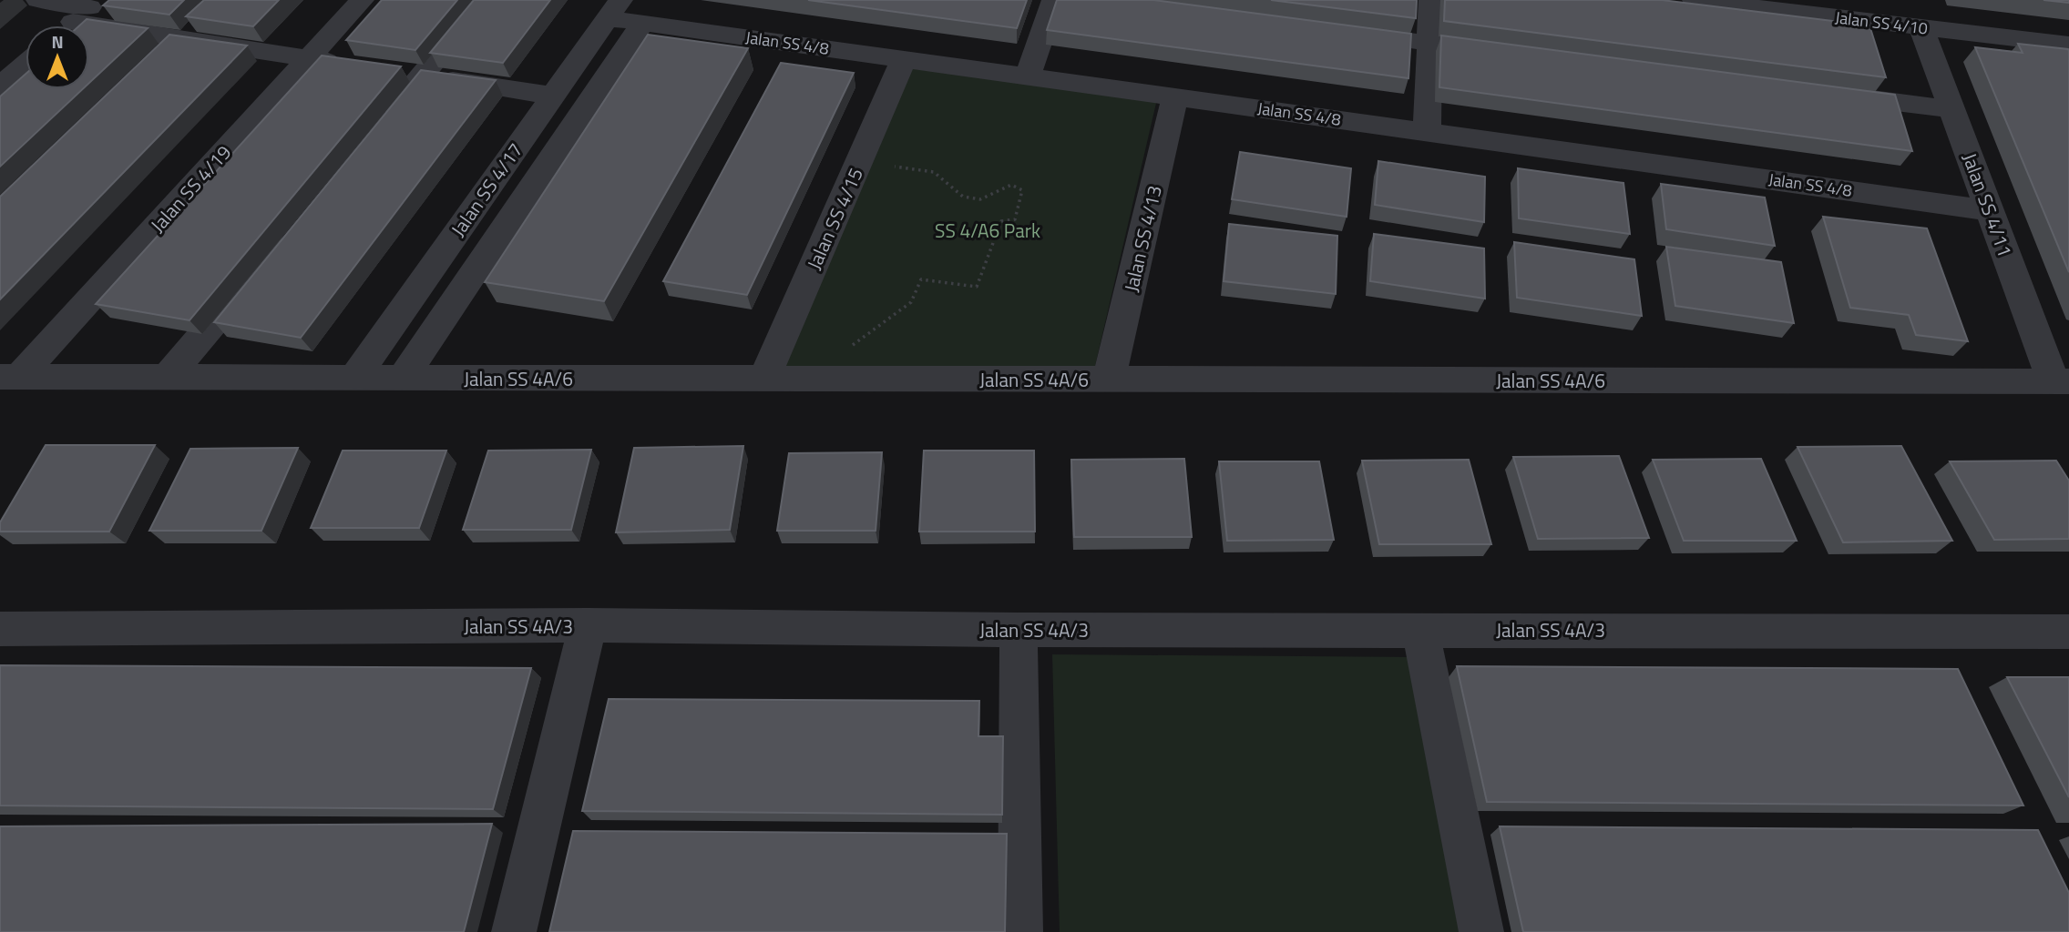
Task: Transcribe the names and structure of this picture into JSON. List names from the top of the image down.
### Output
{
  "streets": {
    "street": [
      "Jalan SS 4/10",
      "Jalan SS 4/8",
      "Jalan SS 4/19",
      "Jalan SS 4/17",
      "Jalan SS 4/11",
      "Jalan SS 4/15",
      "Jalan SS 4/13",
      "Jalan SS 4A/6",
      "Jalan SS 4A/3"
    ]
  },
  "crossings": [
    ["Jalan SS 4/10", "Jalan SS 4/11"],
    ["Jalan SS 4/8", "Jalan SS 4/17"],
    ["Jalan SS 4/8", "Jalan SS 4/11"],
    ["Jalan SS 4/8", "Jalan SS 4/15"],
    ["Jalan SS 4/8", "Jalan SS 4/13"],
    ["Jalan SS 4/19", "Jalan SS 4A/6"],
    ["Jalan SS 4/17", "Jalan SS 4A/6"],
    ["Jalan SS 4/11", "Jalan SS 4A/6"],
    ["Jalan SS 4/15", "Jalan SS 4A/6"],
    ["Jalan SS 4/13", "Jalan SS 4A/6"]
  ],
  "parks": ["SS 4/A6 Park"],
  "north": "top"
}
